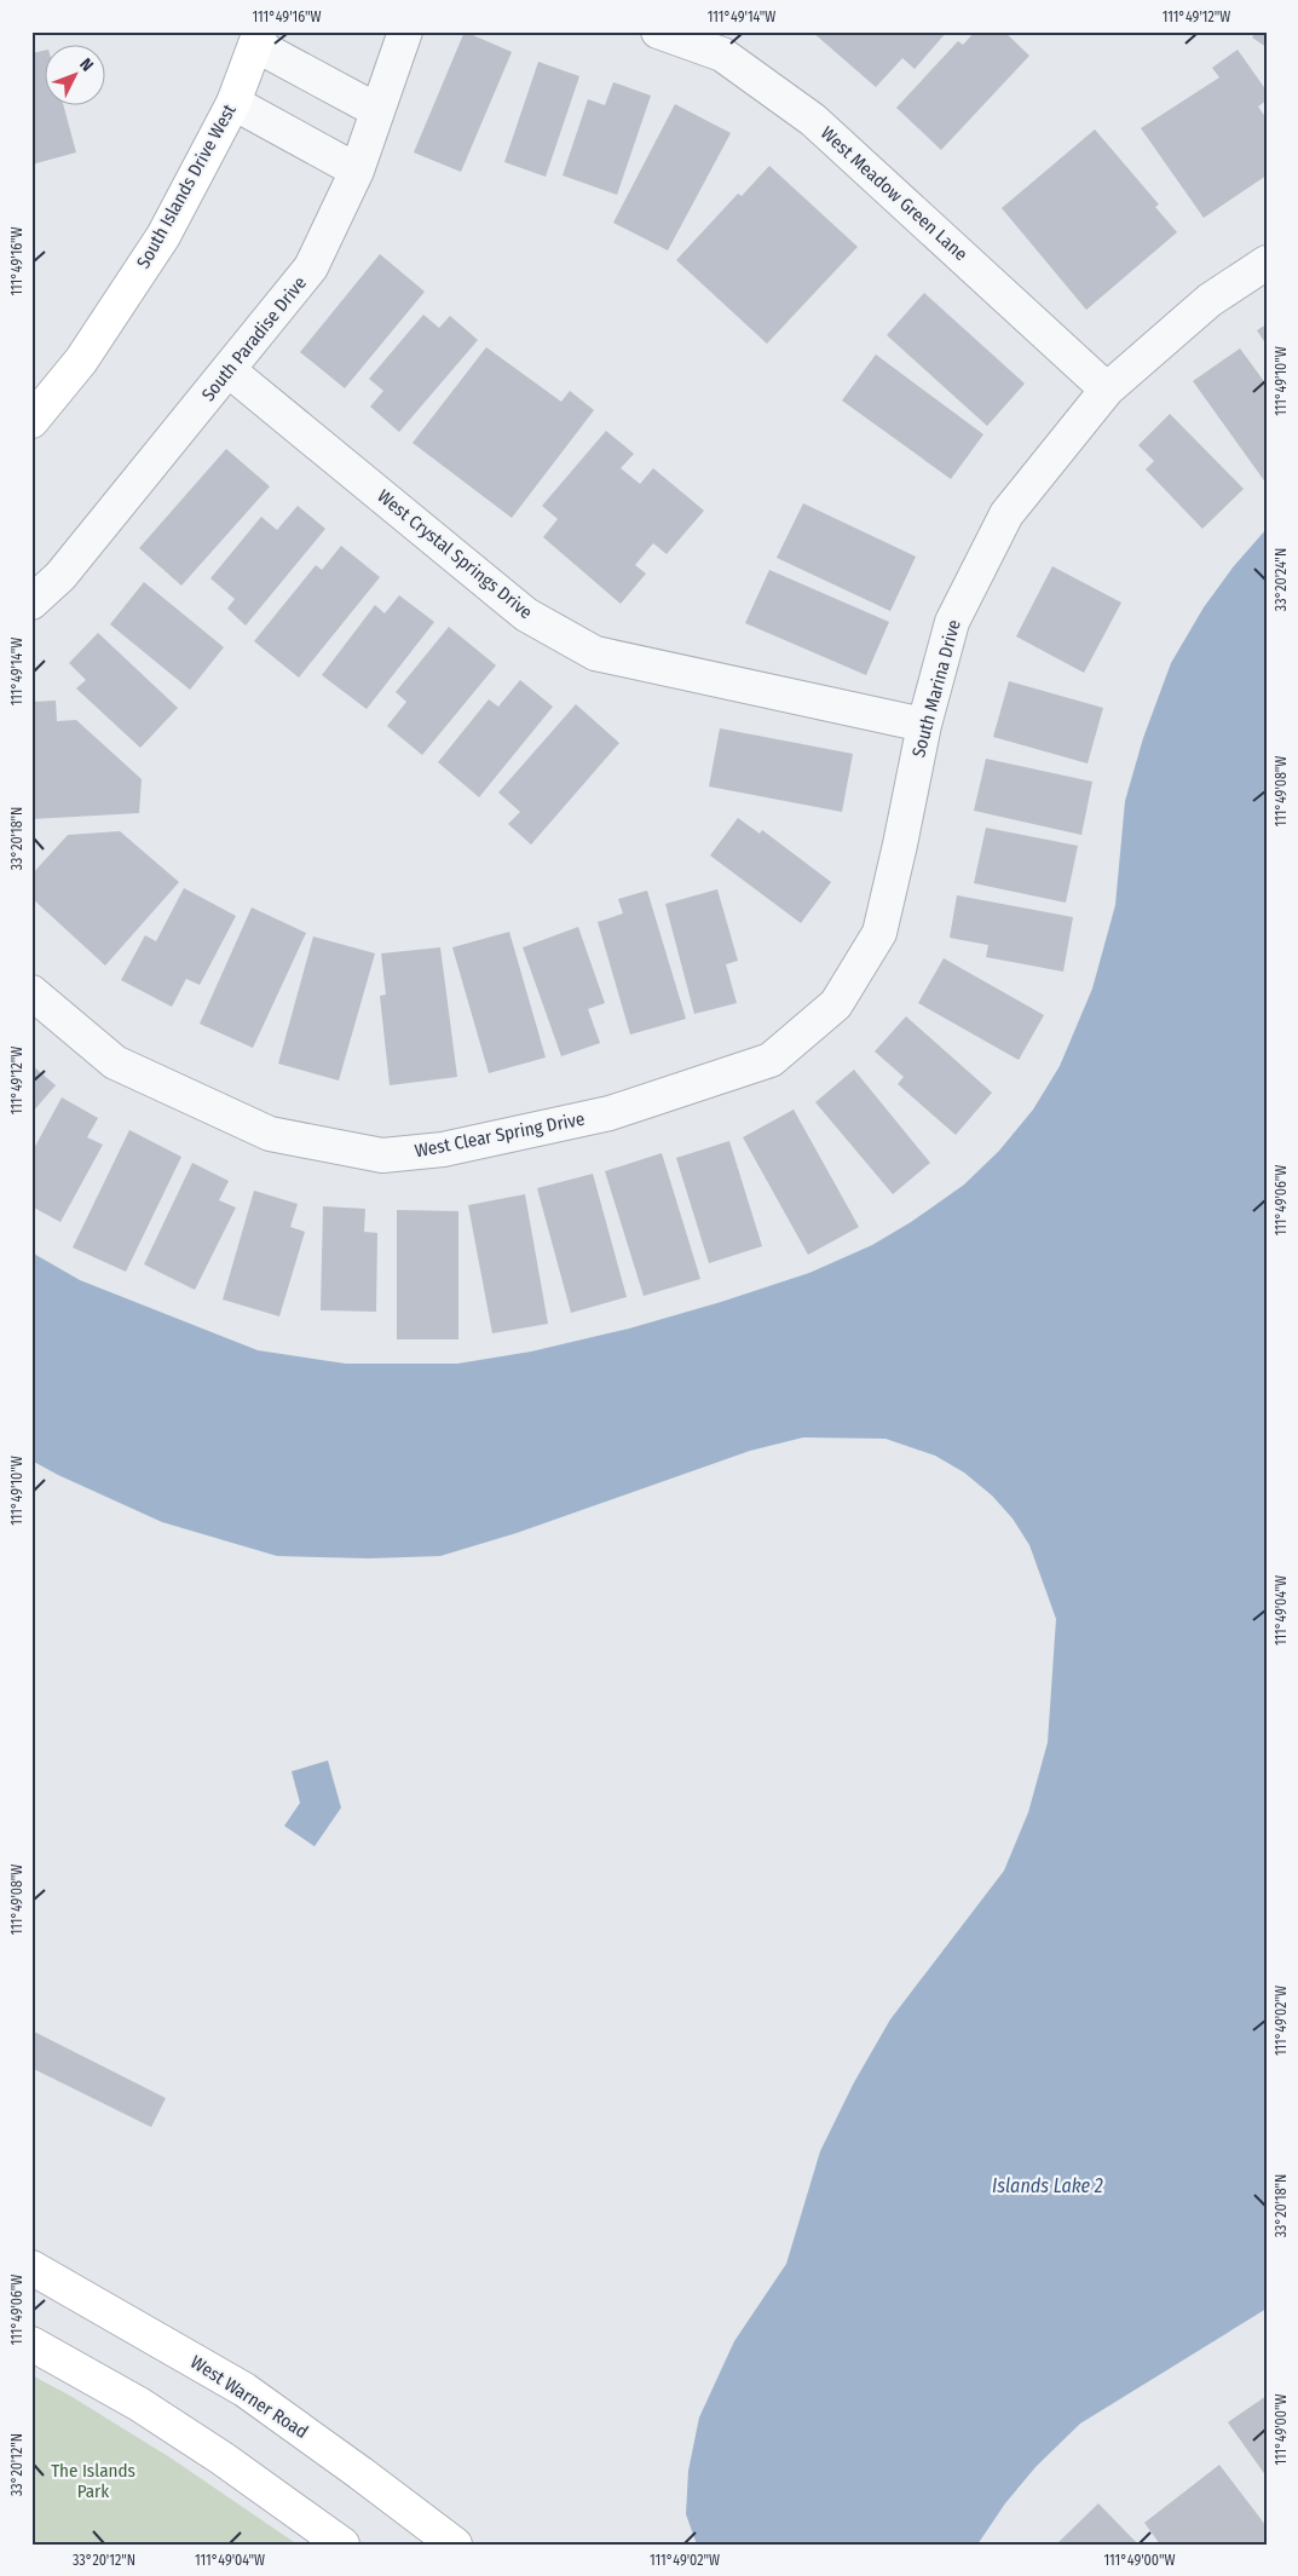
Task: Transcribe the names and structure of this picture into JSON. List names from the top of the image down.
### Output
{
  "streets": {
    "main road": ["South Islands Drive West", "West Warner Road"],
    "street": [
      "West Meadow Green Lane",
      "South Paradise Drive",
      "West Crystal Springs Drive",
      "South Marina Drive",
      "West Clear Spring Drive"
    ]
  },
  "crossings": [
    ["West Meadow Green Lane", "South Marina Drive"],
    ["South Paradise Drive", "West Crystal Springs Drive"],
    ["West Crystal Springs Drive", "South Marina Drive"],
    ["South Marina Drive", "West Clear Spring Drive"]
  ],
  "water": ["Islands Lake 2"],
  "parks": ["The Islands Park"],
  "north": "top right",
  "coordinates": [
    "111°49'16\"W",
    "111°49'14\"W",
    "111°49'12\"W",
    "111°49'10\"W",
    "33°20'24\"N",
    "111°49'08\"W",
    "33°20'18\"N",
    "111°49'06\"W",
    "111°49'04\"W",
    "111°49'02\"W",
    "111°49'00\"W",
    "33°20'12\"N"
  ]
}
